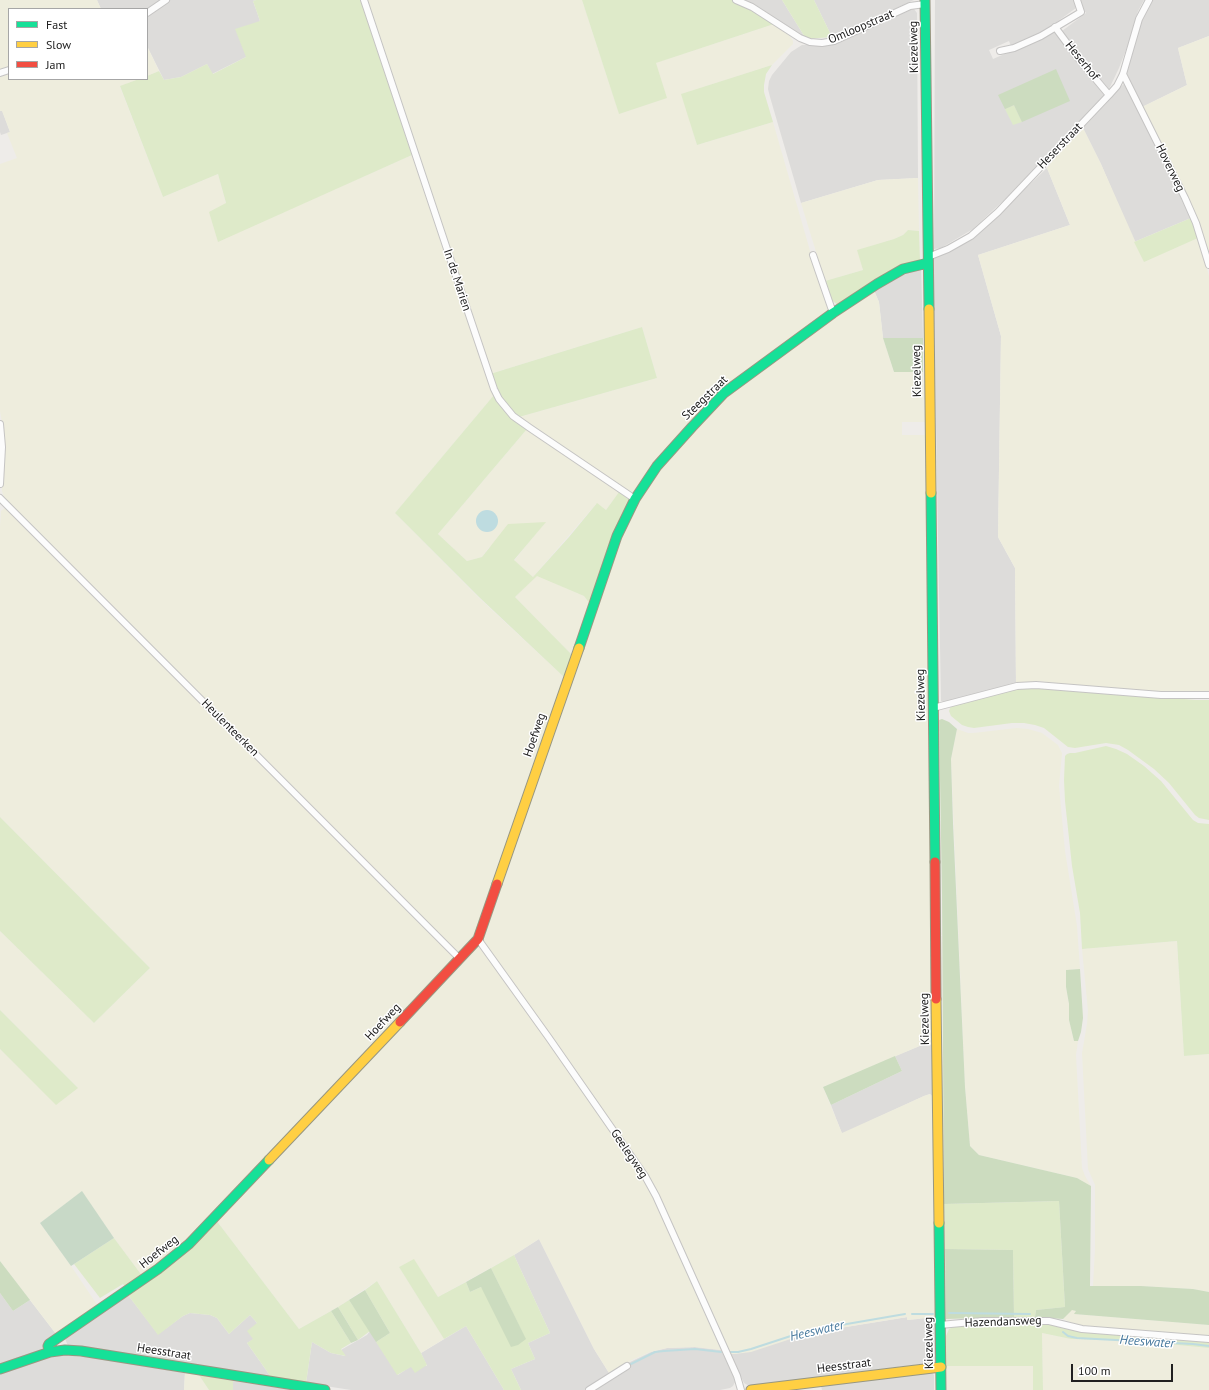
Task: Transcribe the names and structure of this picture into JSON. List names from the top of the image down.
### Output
{
  "streets": {
    "street": [
      "Omloopstraat",
      "Kiezelweg",
      "Heserhof",
      "Heserstraat",
      "Hoverweg",
      "In de Marien",
      "Steegstraat",
      "Heulenteerken",
      "Hoefweg",
      "Geelegweg",
      "Hazendansweg",
      "Heesstraat"
    ]
  },
  "crossings": [
    ["Omloopstraat", "Kiezelweg"],
    ["Kiezelweg", "Heserstraat"],
    ["Kiezelweg", "Steegstraat"],
    ["Kiezelweg", "Hazendansweg"],
    ["Kiezelweg", "Heesstraat"],
    ["Heserhof", "Heserstraat"],
    ["Heserstraat", "Hoverweg"],
    ["Heserstraat", "Steegstraat"],
    ["In de Marien", "Steegstraat"],
    ["Steegstraat", "Hoefweg"],
    ["Heulenteerken", "Hoefweg"],
    ["Hoefweg", "Geelegweg"],
    ["Hoefweg", "Heesstraat"]
  ],
  "water": ["Heeswater"],
  "legend": ["Fast", "Slow", "Jam"],
  "scale_bar": "100 m"
}
